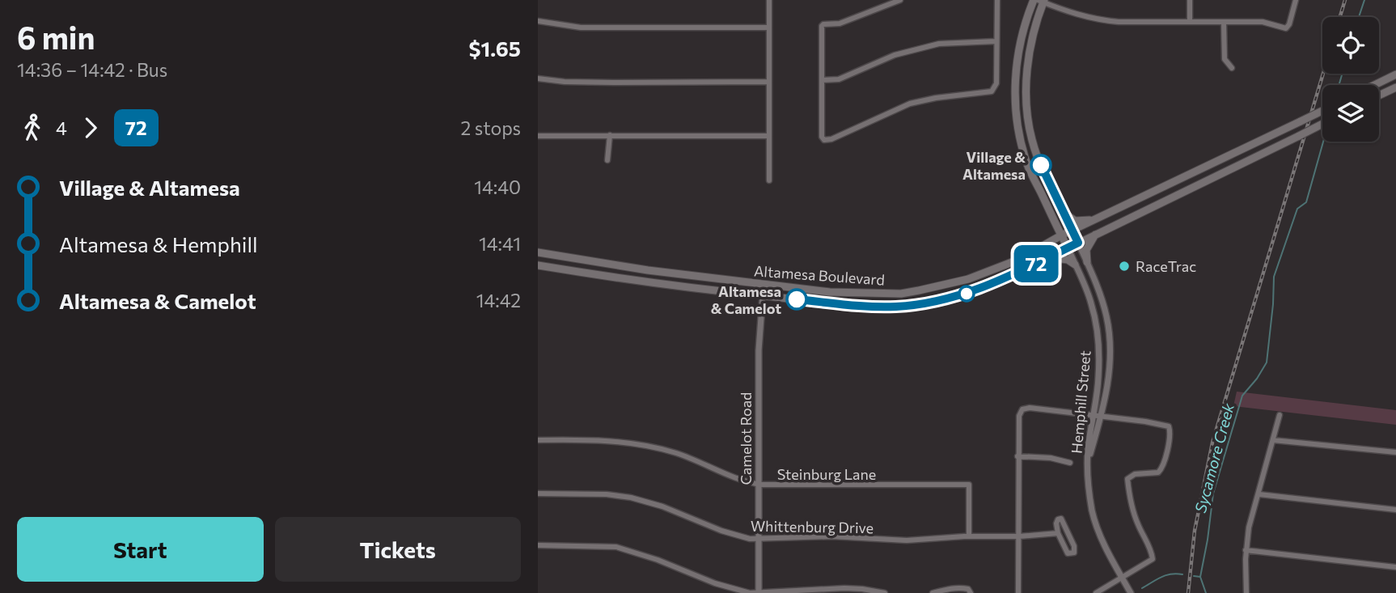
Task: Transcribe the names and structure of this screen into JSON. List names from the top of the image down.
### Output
{
  "streets": {
    "main road": ["Altamesa Boulevard"],
    "street": [
      "Hemphill Street",
      "Camelot Road",
      "Steinburg Lane",
      "Whittenburg Drive"
    ]
  },
  "crossings": [
    ["Altamesa Boulevard", "Hemphill Street"],
    ["Altamesa Boulevard", "Camelot Road"],
    ["Camelot Road", "Steinburg Lane"],
    ["Camelot Road", "Whittenburg Drive"],
    ["Steinburg Lane", "Whittenburg Drive"]
  ],
  "water": ["Sycamore Creek"],
  "places": ["Village & Altamesa", "RaceTrac", "Altamesa & Camelot"],
  "lines": ["bus line 72"],
  "page": {
    "heading": ["6 min", "14:36 – 14:42 · Bus", "$1.65"],
    "on_map": "72",
    "legs": ["4", "72", "2 stops"],
    "list": [
      {
        "name": "Village & Altamesa",
        "value": "14:40"
      },
      {
        "name": "Altamesa & Hemphill",
        "value": "14:41"
      },
      {
        "name": "Altamesa & Camelot",
        "value": "14:42"
      }
    ],
    "buttons": ["Start", "Tickets"]
  }
}
